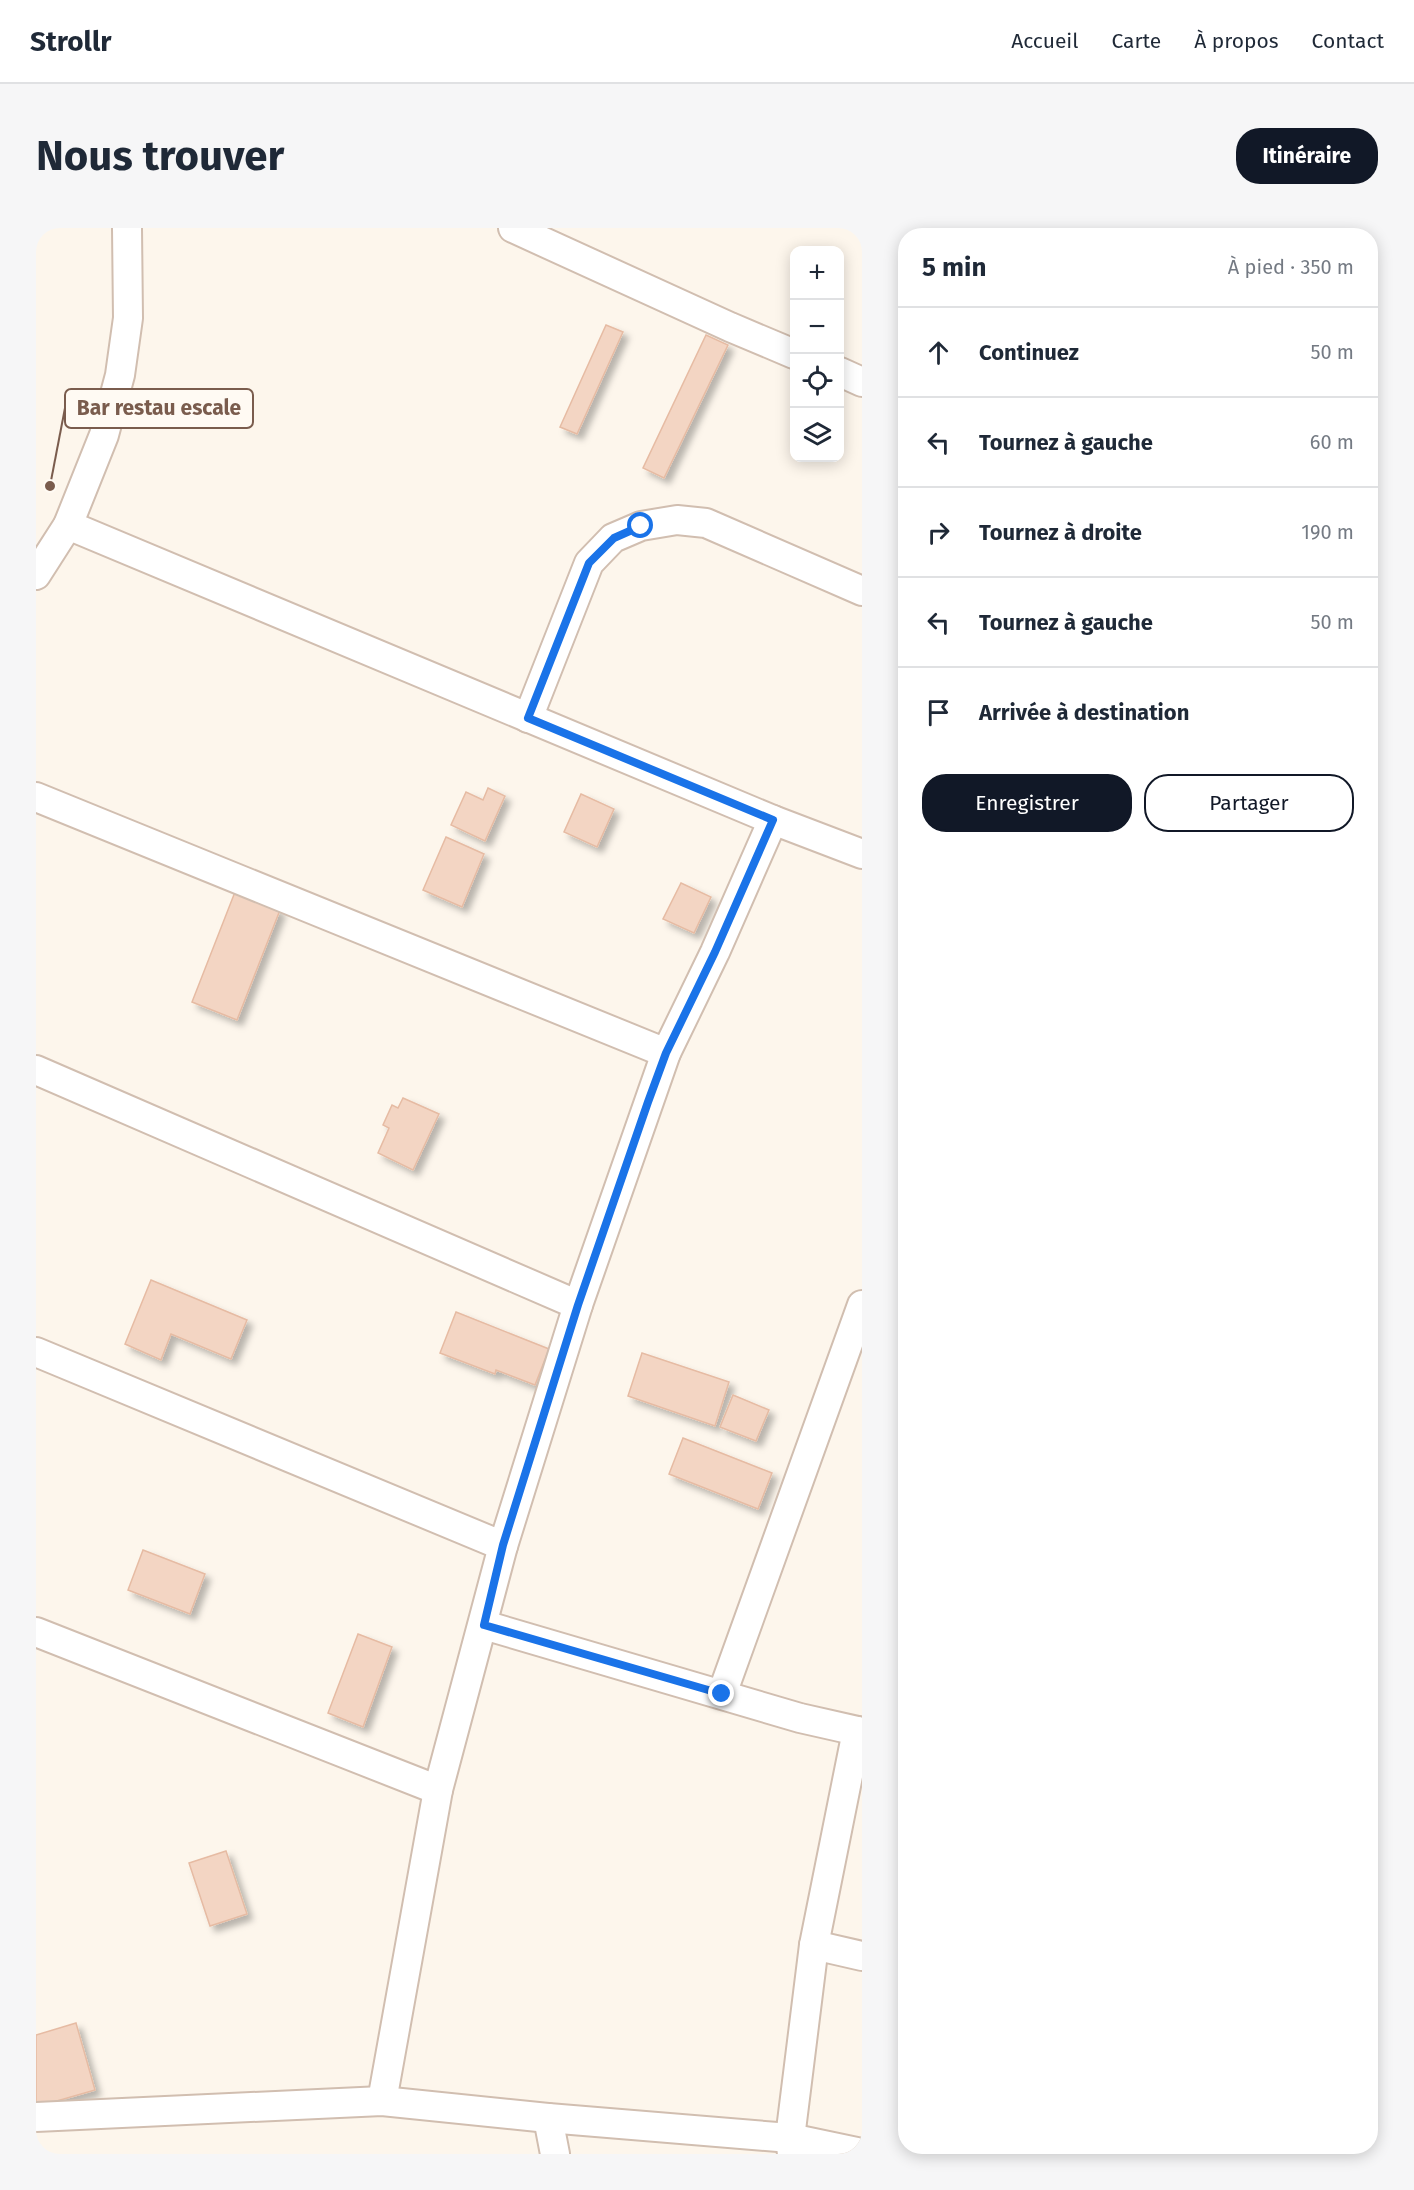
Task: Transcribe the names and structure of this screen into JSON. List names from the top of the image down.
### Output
{
  "places": ["Bar restau escale"],
  "page": {
    "header": "Strollr",
    "nav": [
      "Accueil",
      "Carte",
      "À propos",
      "Contact"
    ],
    "buttons": [
      "Itinéraire",
      ["Enregistrer", "Partager"]
    ],
    "title": "Nous trouver",
    "heading": ["5 min", "À pied · 350 m"],
    "map_buttons": ["+", "−"],
    "list": [
      ["Continuez", "50 m"],
      ["Tournez à gauche", "60 m"],
      ["Tournez à droite", "190 m"],
      ["Tournez à gauche", "50 m"],
      "Arrivée à destination"
    ]
  }
}
